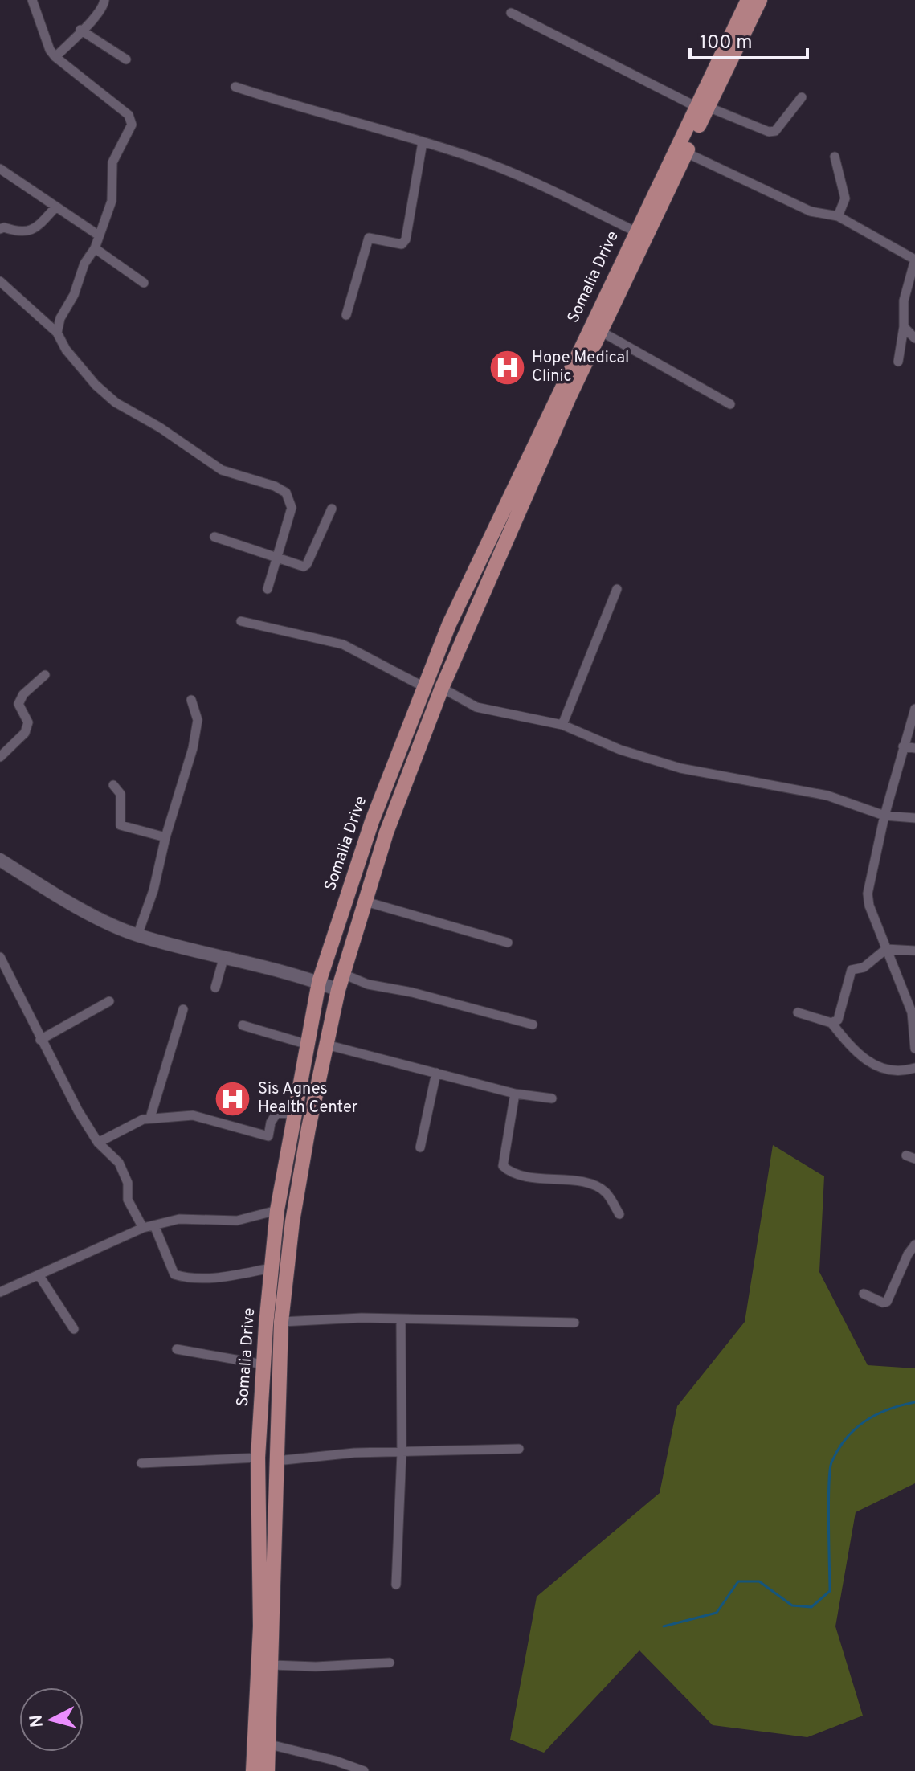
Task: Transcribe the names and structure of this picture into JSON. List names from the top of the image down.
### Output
{
  "streets": {
    "main road": ["Somalia Drive"]
  },
  "places": {
    "hospital": ["Hope Medical Clinic", "Sis Agnes Health Center"]
  },
  "scale_bar": "100 m",
  "north": "left"
}
